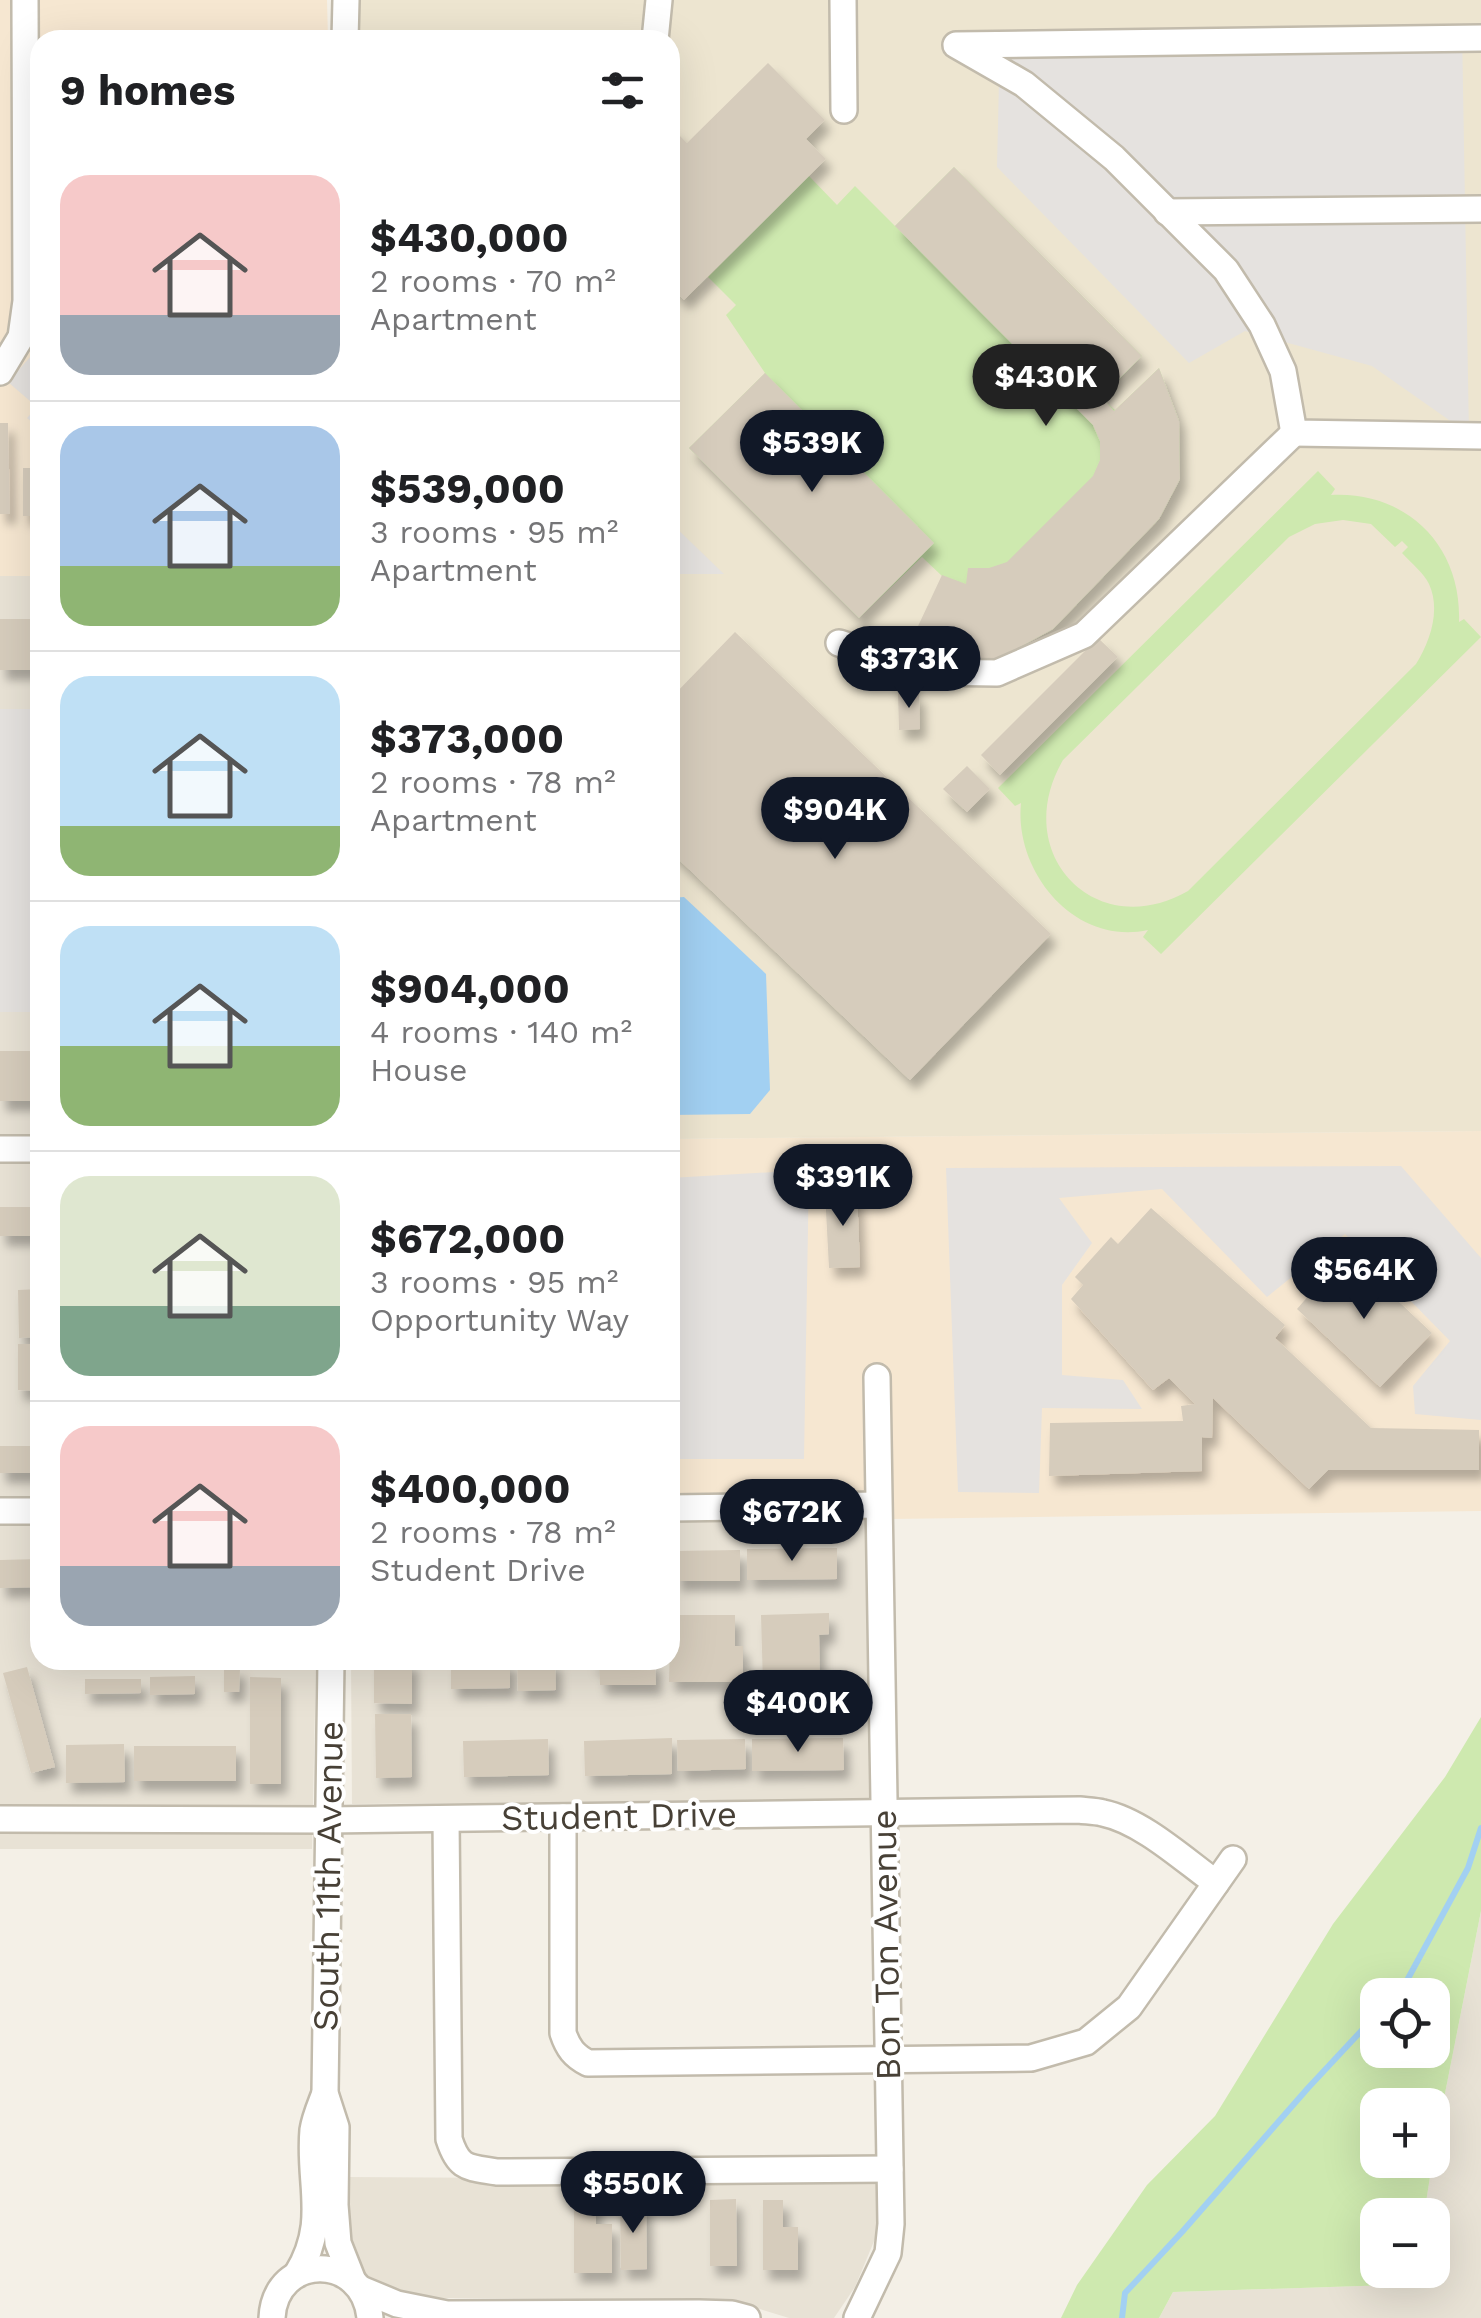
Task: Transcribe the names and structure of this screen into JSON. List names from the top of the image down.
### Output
{
  "streets": {
    "street": ["Student Drive", "South 11th Avenue", "Bon Ton Avenue"]
  },
  "crossings": [
    ["Student Drive", "South 11th Avenue"],
    ["Student Drive", "Bon Ton Avenue"]
  ],
  "page": {
    "heading": "9 homes",
    "list": [
      {
        "name": "$430,000",
        "note": "2 rooms · 70 m² · Apartment"
      },
      {
        "name": "$539,000",
        "note": "3 rooms · 95 m² · Apartment"
      },
      {
        "name": "$373,000",
        "note": "2 rooms · 78 m² · Apartment"
      },
      {
        "name": "$904,000",
        "note": "4 rooms · 140 m² · House"
      },
      {
        "name": "$672,000",
        "note": "3 rooms · 95 m² · Opportunity Way"
      },
      {
        "name": "$400,000",
        "note": "2 rooms · 78 m² · Student Drive"
      }
    ],
    "price": [
      "$430K",
      "$539K",
      "$373K",
      "$904K",
      "$391K",
      "$564K",
      "$672K",
      "$400K",
      "$550K"
    ],
    "map_buttons": ["+", "−"]
  }
}
